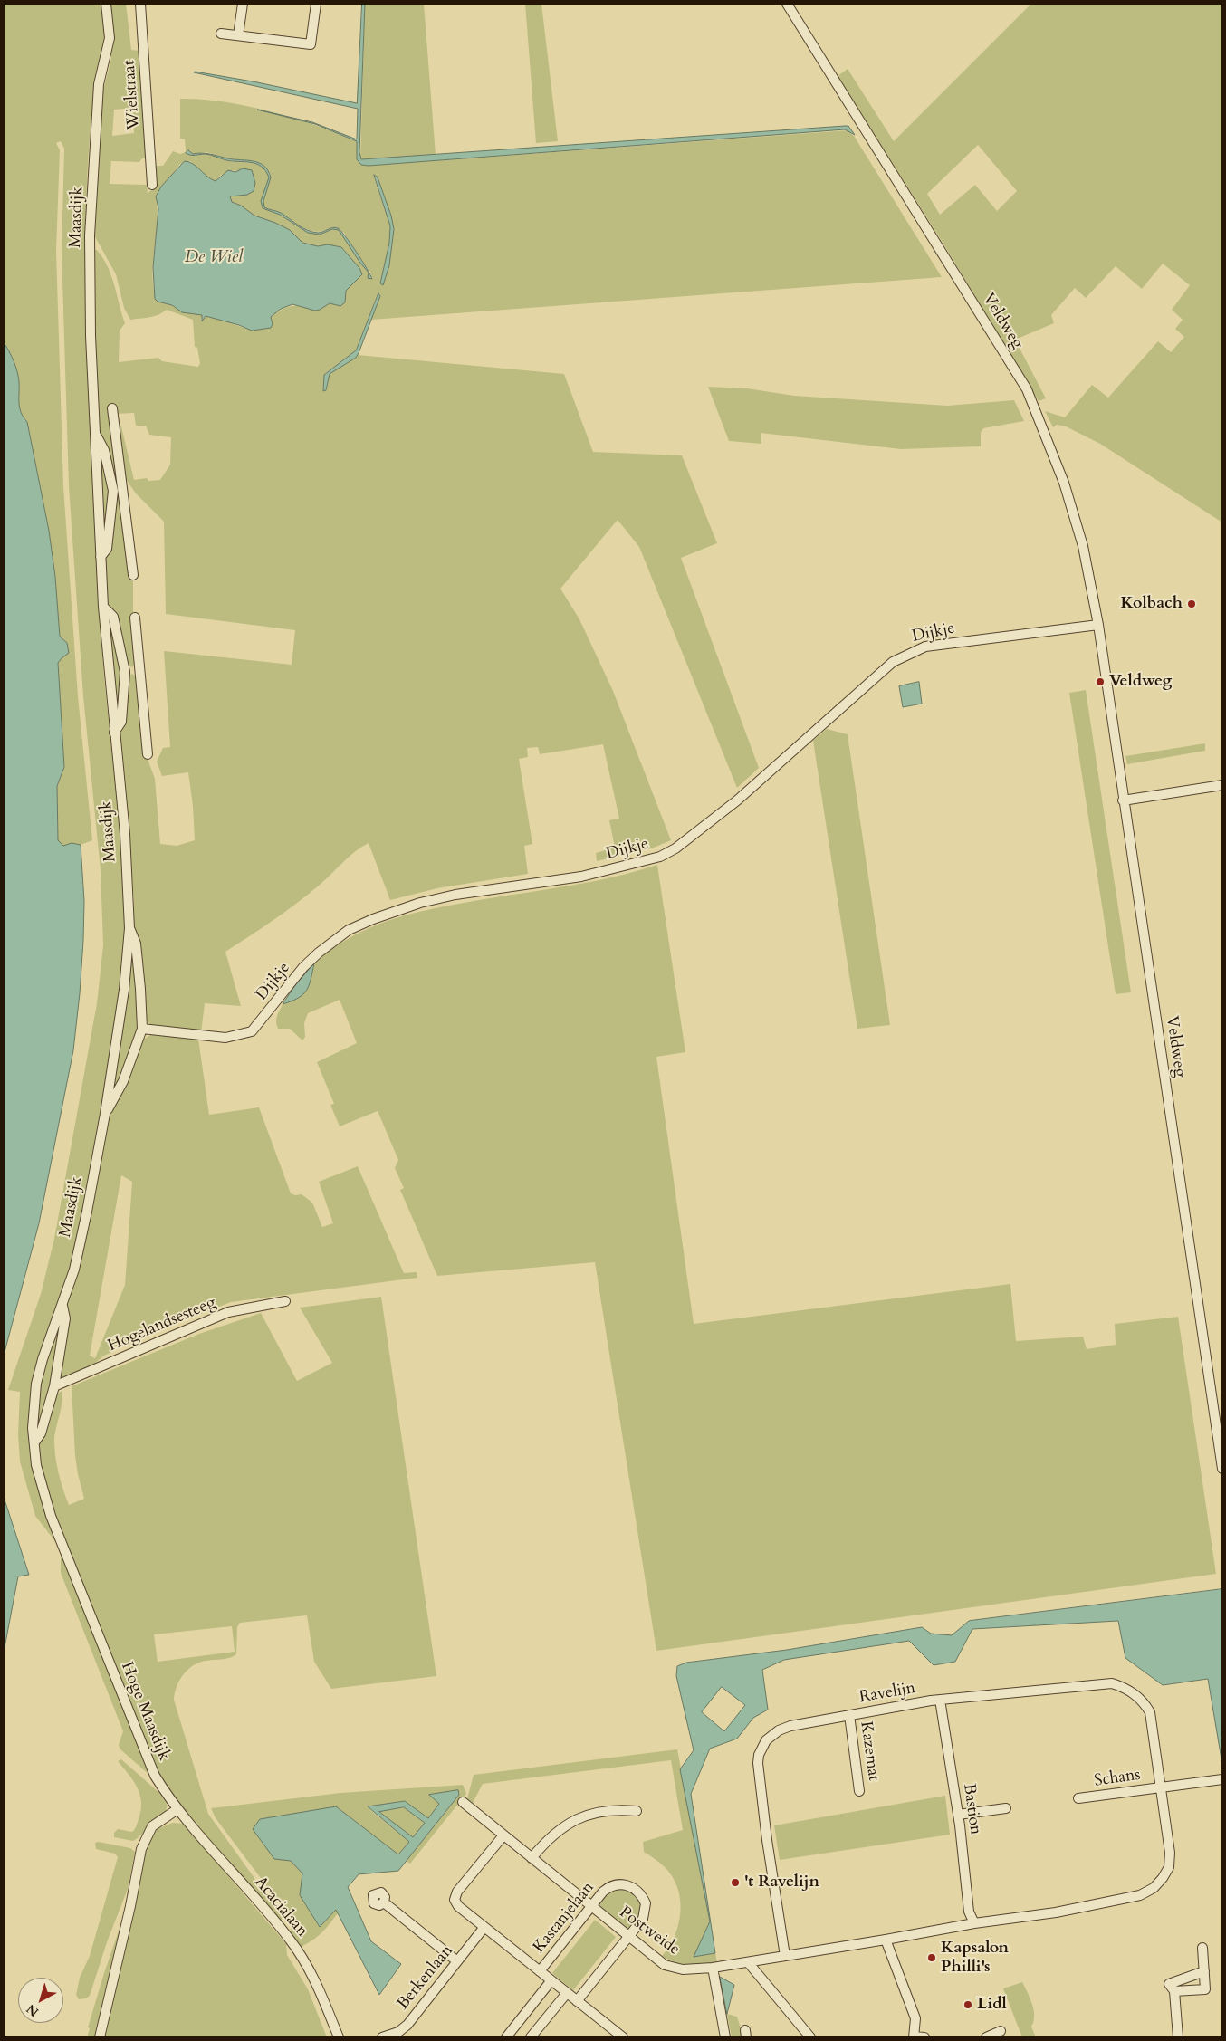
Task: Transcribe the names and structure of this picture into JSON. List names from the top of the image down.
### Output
{
  "streets": {
    "street": [
      "Wielstraat",
      "Maasdijk",
      "Veldweg",
      "Dijkje",
      "Hogelandsesteeg",
      "Ravelijn",
      "Hoge Maasdijk",
      "Kazemat",
      "Schans",
      "Bastion",
      "Acacialaan",
      "Kastanjelaan",
      "Postweide",
      "Berkenlaan"
    ]
  },
  "crossings": [
    ["Maasdijk", "Dijkje"],
    ["Maasdijk", "Hogelandsesteeg"],
    ["Maasdijk", "Hoge Maasdijk"],
    ["Veldweg", "Dijkje"],
    ["Hogelandsesteeg", "Hoge Maasdijk"],
    ["Ravelijn", "Kazemat"],
    ["Ravelijn", "Schans"],
    ["Ravelijn", "Bastion"],
    ["Ravelijn", "Postweide"],
    ["Hoge Maasdijk", "Acacialaan"],
    ["Bastion", "Postweide"],
    ["Kastanjelaan", "Postweide"]
  ],
  "water": ["De Wiel"],
  "places": [
    "Kolbach",
    "Veldweg",
    "'t Ravelijn",
    "Kapsalon Philli's",
    "Lidl"
  ],
  "north": "bottom left"
}
